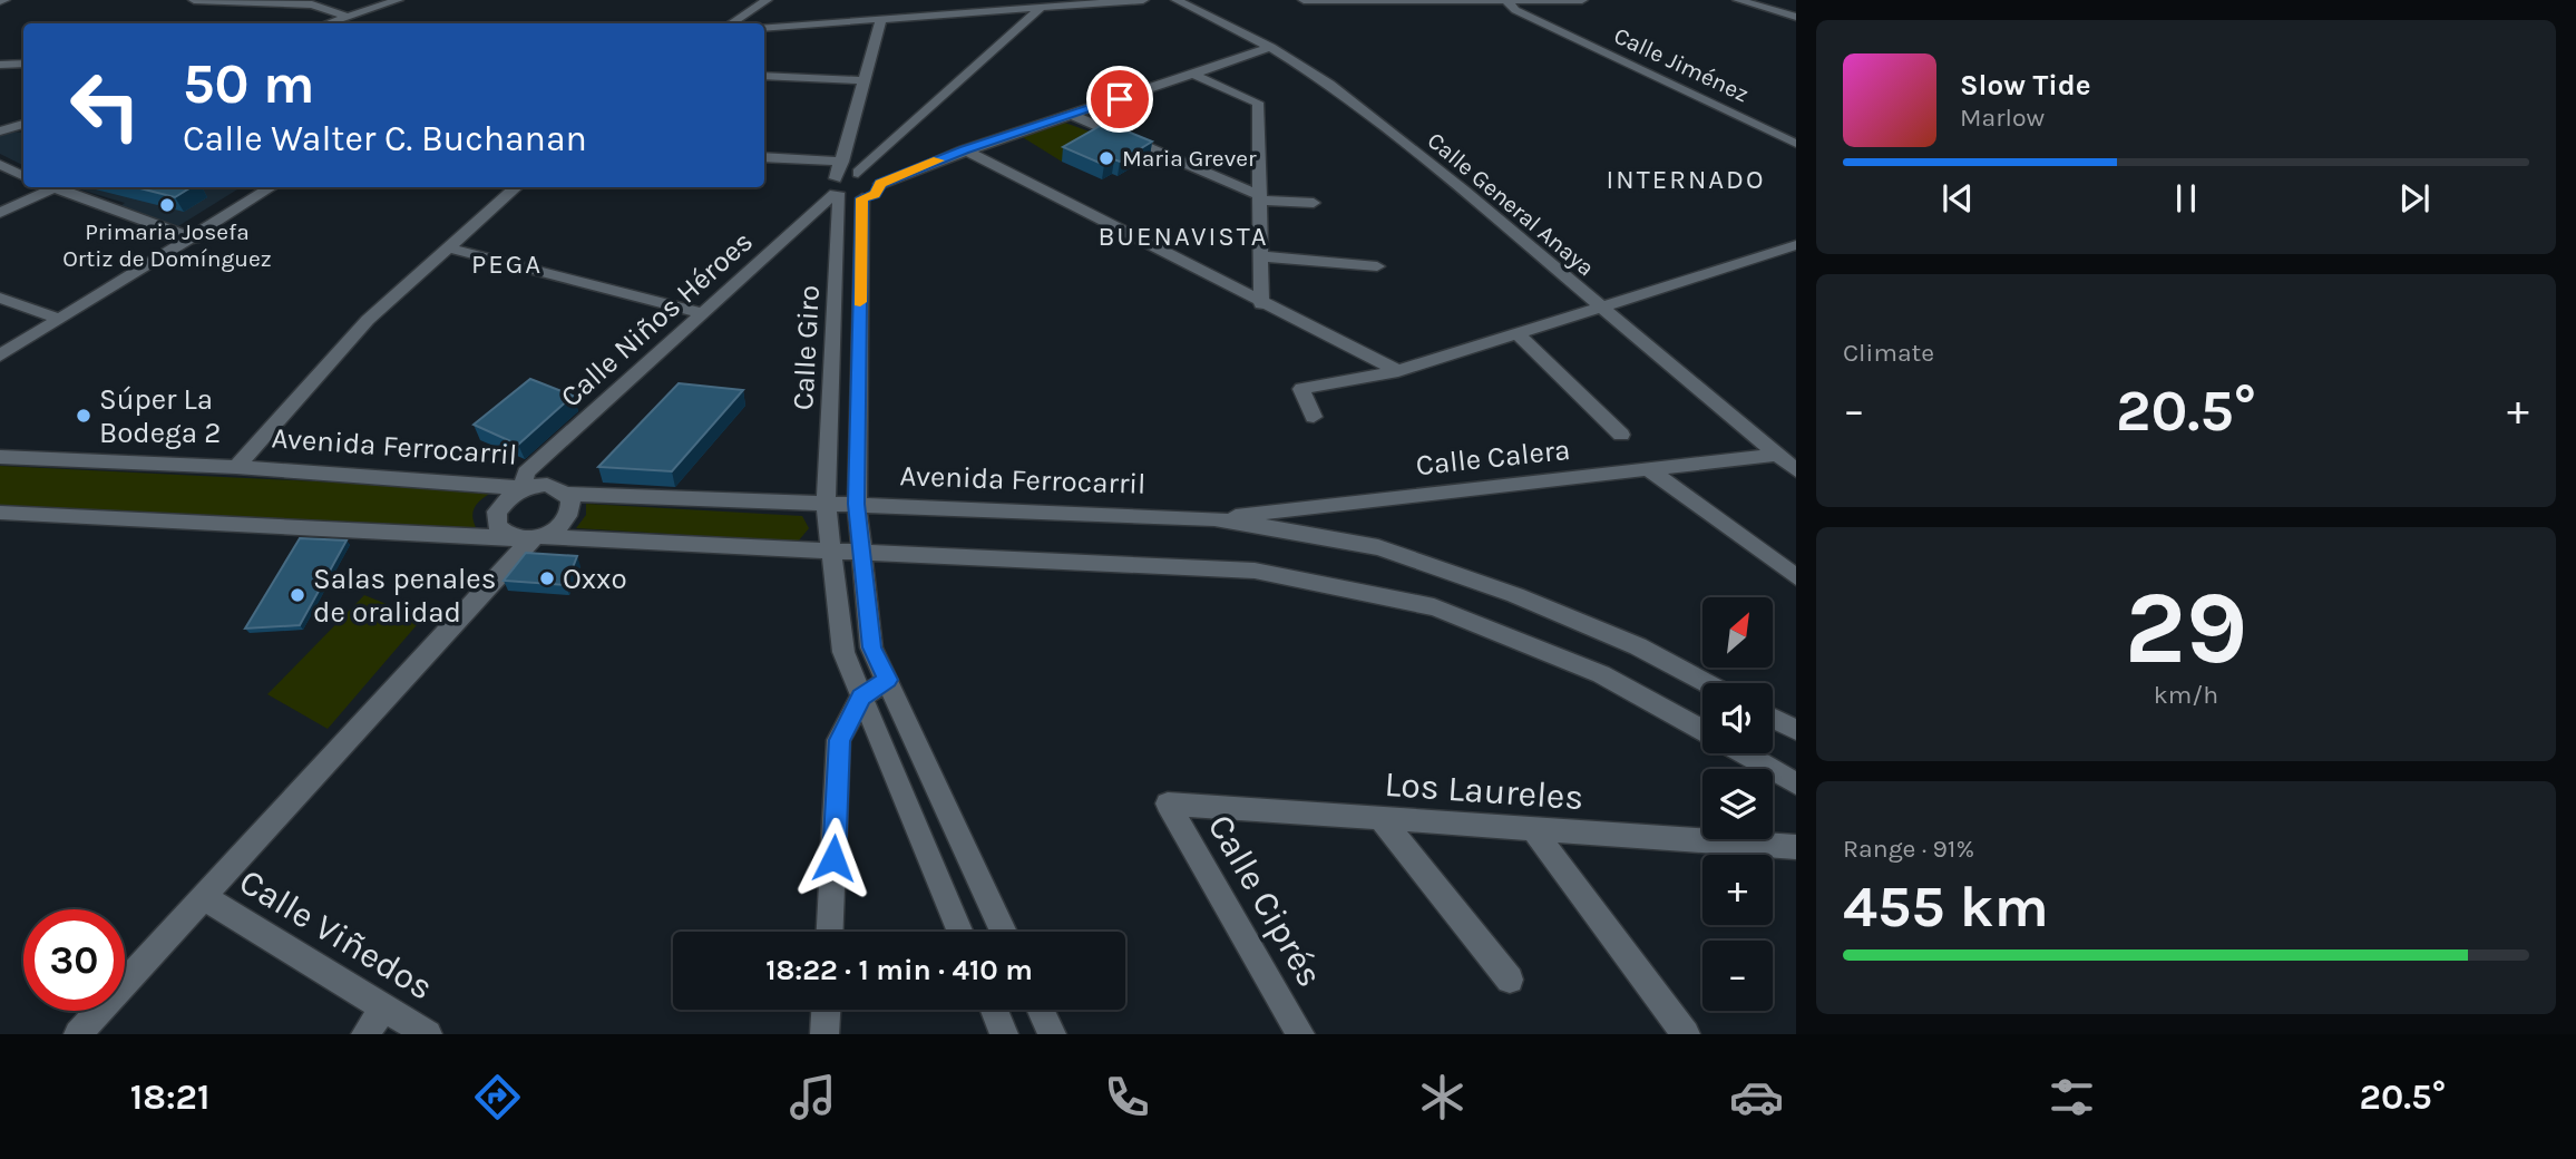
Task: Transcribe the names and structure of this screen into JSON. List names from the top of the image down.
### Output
{
  "streets": {
    "street": [
      "Calle Jiménez",
      "Calle General Anaya",
      "Calle Niños Héroes",
      "Calle Giro",
      "Avenida Ferrocarril",
      "Calle Calera",
      "Los Laureles",
      "Calle Ciprés",
      "Calle Viñedos"
    ]
  },
  "crossings": [
    ["Calle General Anaya", "Calle Calera"],
    ["Calle Niños Héroes", "Calle Giro"],
    ["Calle Niños Héroes", "Avenida Ferrocarril"],
    ["Calle Giro", "Avenida Ferrocarril"],
    ["Avenida Ferrocarril", "Calle Calera"],
    ["Los Laureles", "Calle Ciprés"]
  ],
  "districts": ["INTERNADO", "BUENAVISTA", "PEGA"],
  "places": [
    "Maria Grever",
    "Primaria Josefa Ortiz de Domínguez",
    "Súper La Bodega 2",
    "Oxxo",
    "Salas penales de oralidad"
  ],
  "north": "top right",
  "page": {
    "turn": ["50 m", "Calle Walter C. Buchanan"],
    "song": ["Slow Tide", "Marlow"],
    "tile": [
      "Climate",
      ["29", "km/h"],
      ["Range · 91%", "455 km"]
    ],
    "heat": ["−", "20.5°", "+"],
    "map_buttons": ["+", "−"],
    "limit": "30",
    "trip": "18:22 · 1 min · 410 m",
    "tabs": ["18:21", "20.5°"]
  }
}
